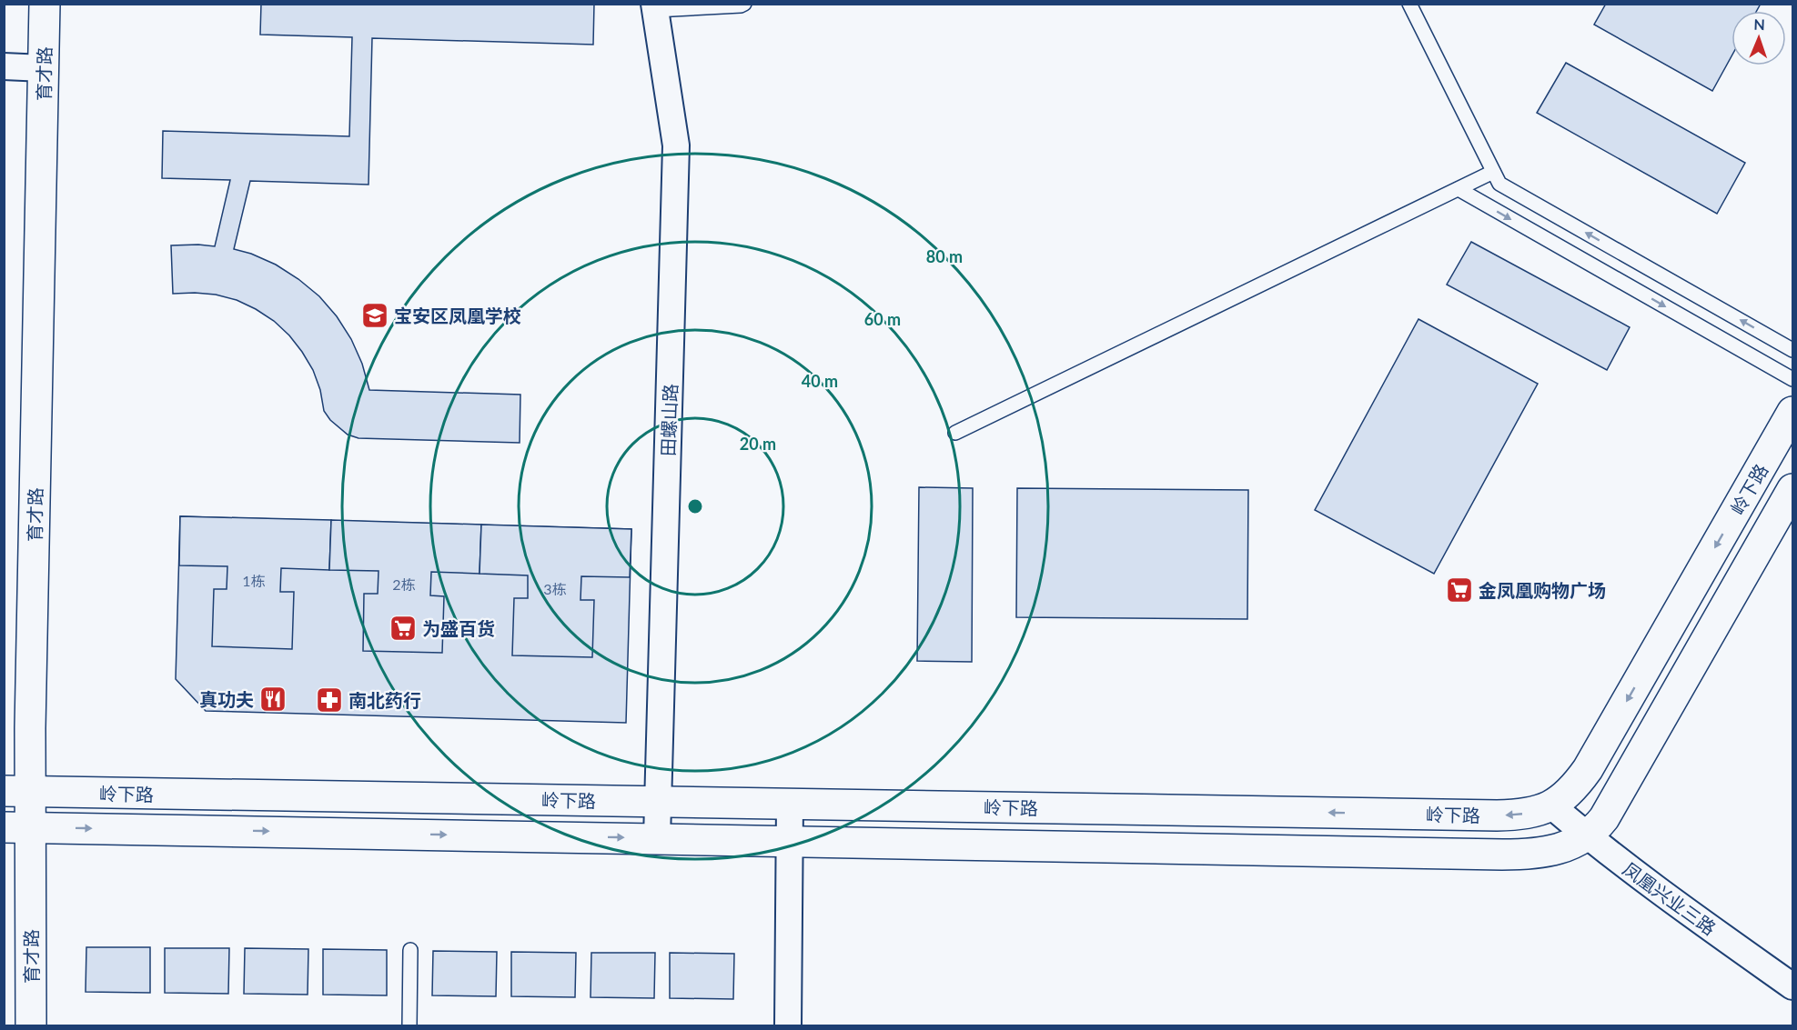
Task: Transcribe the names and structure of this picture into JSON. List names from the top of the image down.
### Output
{
  "streets": {
    "street": [
      "育才路",
      "田螺山路",
      "岭下路",
      "凤凰兴业三路"
    ]
  },
  "crossings": [
    ["育才路", "岭下路"],
    ["田螺山路", "岭下路"],
    ["岭下路", "凤凰兴业三路"]
  ],
  "places": {
    "school or university": ["宝安区凤凰学校"],
    "supermarket": ["金凤凰购物广场", "为盛百货"],
    "restaurant": ["真功夫"],
    "pharmacy": ["南北药行"]
  },
  "house_numbers": ["1栋", "2栋", "3栋"],
  "north": "top",
  "rings": [
    "80 m",
    "60 m",
    "40 m",
    "20 m"
  ]
}
